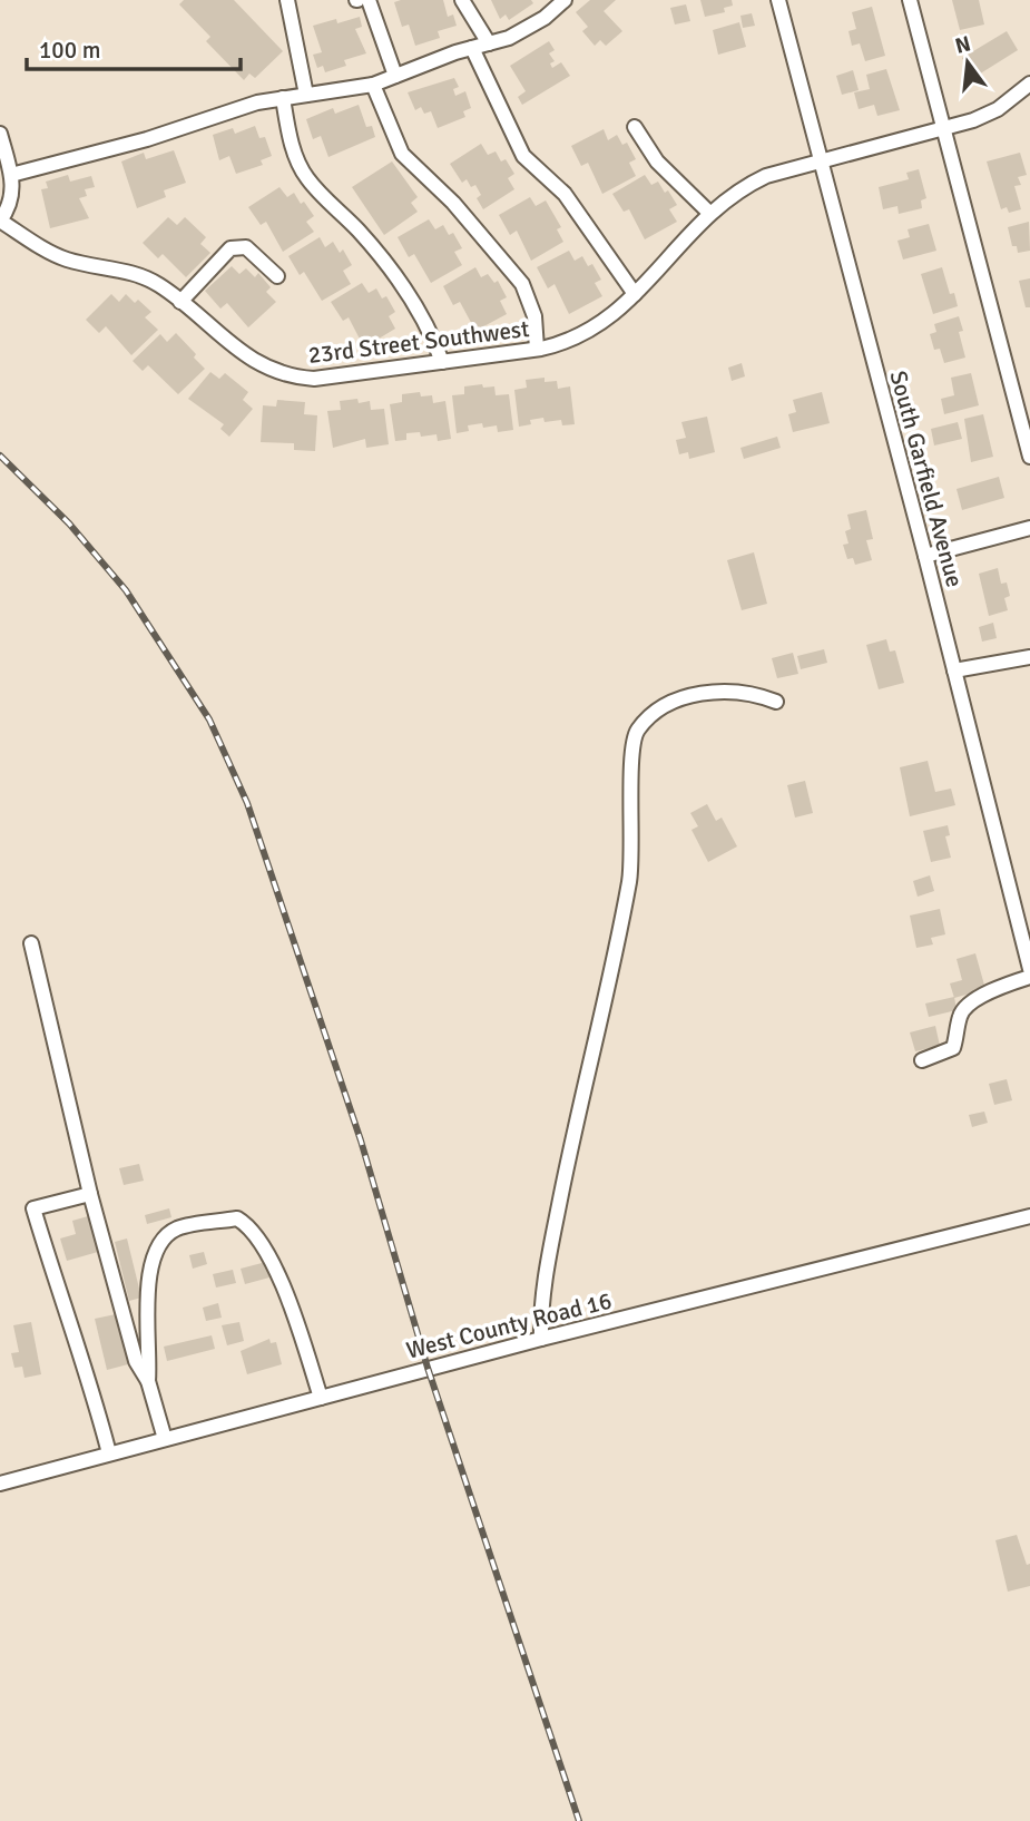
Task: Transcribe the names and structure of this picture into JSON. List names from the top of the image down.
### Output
{
  "streets": {
    "street": ["23rd Street Southwest", "South Garfield Avenue", "West County Road 16"]
  },
  "crossings": [
    ["23rd Street Southwest", "South Garfield Avenue"]
  ],
  "scale_bar": "100 m",
  "north": "top"
}
